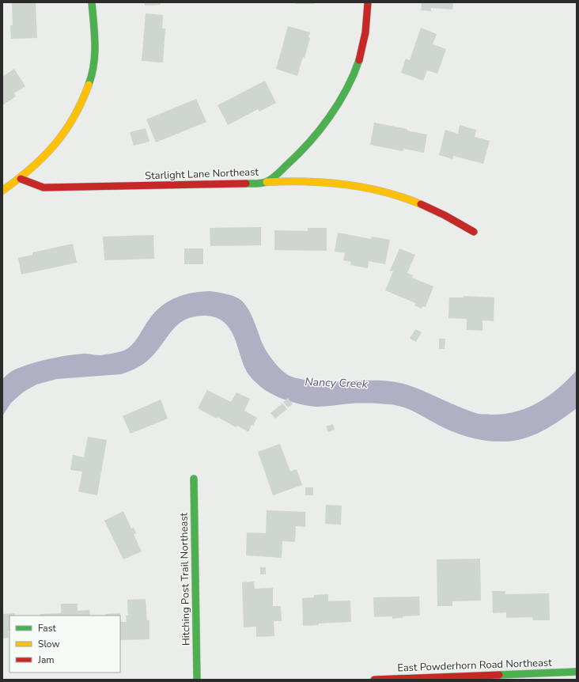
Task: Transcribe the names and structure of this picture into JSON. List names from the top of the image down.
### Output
{
  "streets": {
    "street": ["Starlight Lane Northeast", "Hitching Post Trail Northeast", "East Powderhorn Road Northeast"]
  },
  "water": ["Nancy Creek"],
  "legend": ["Fast", "Slow", "Jam"]
}
